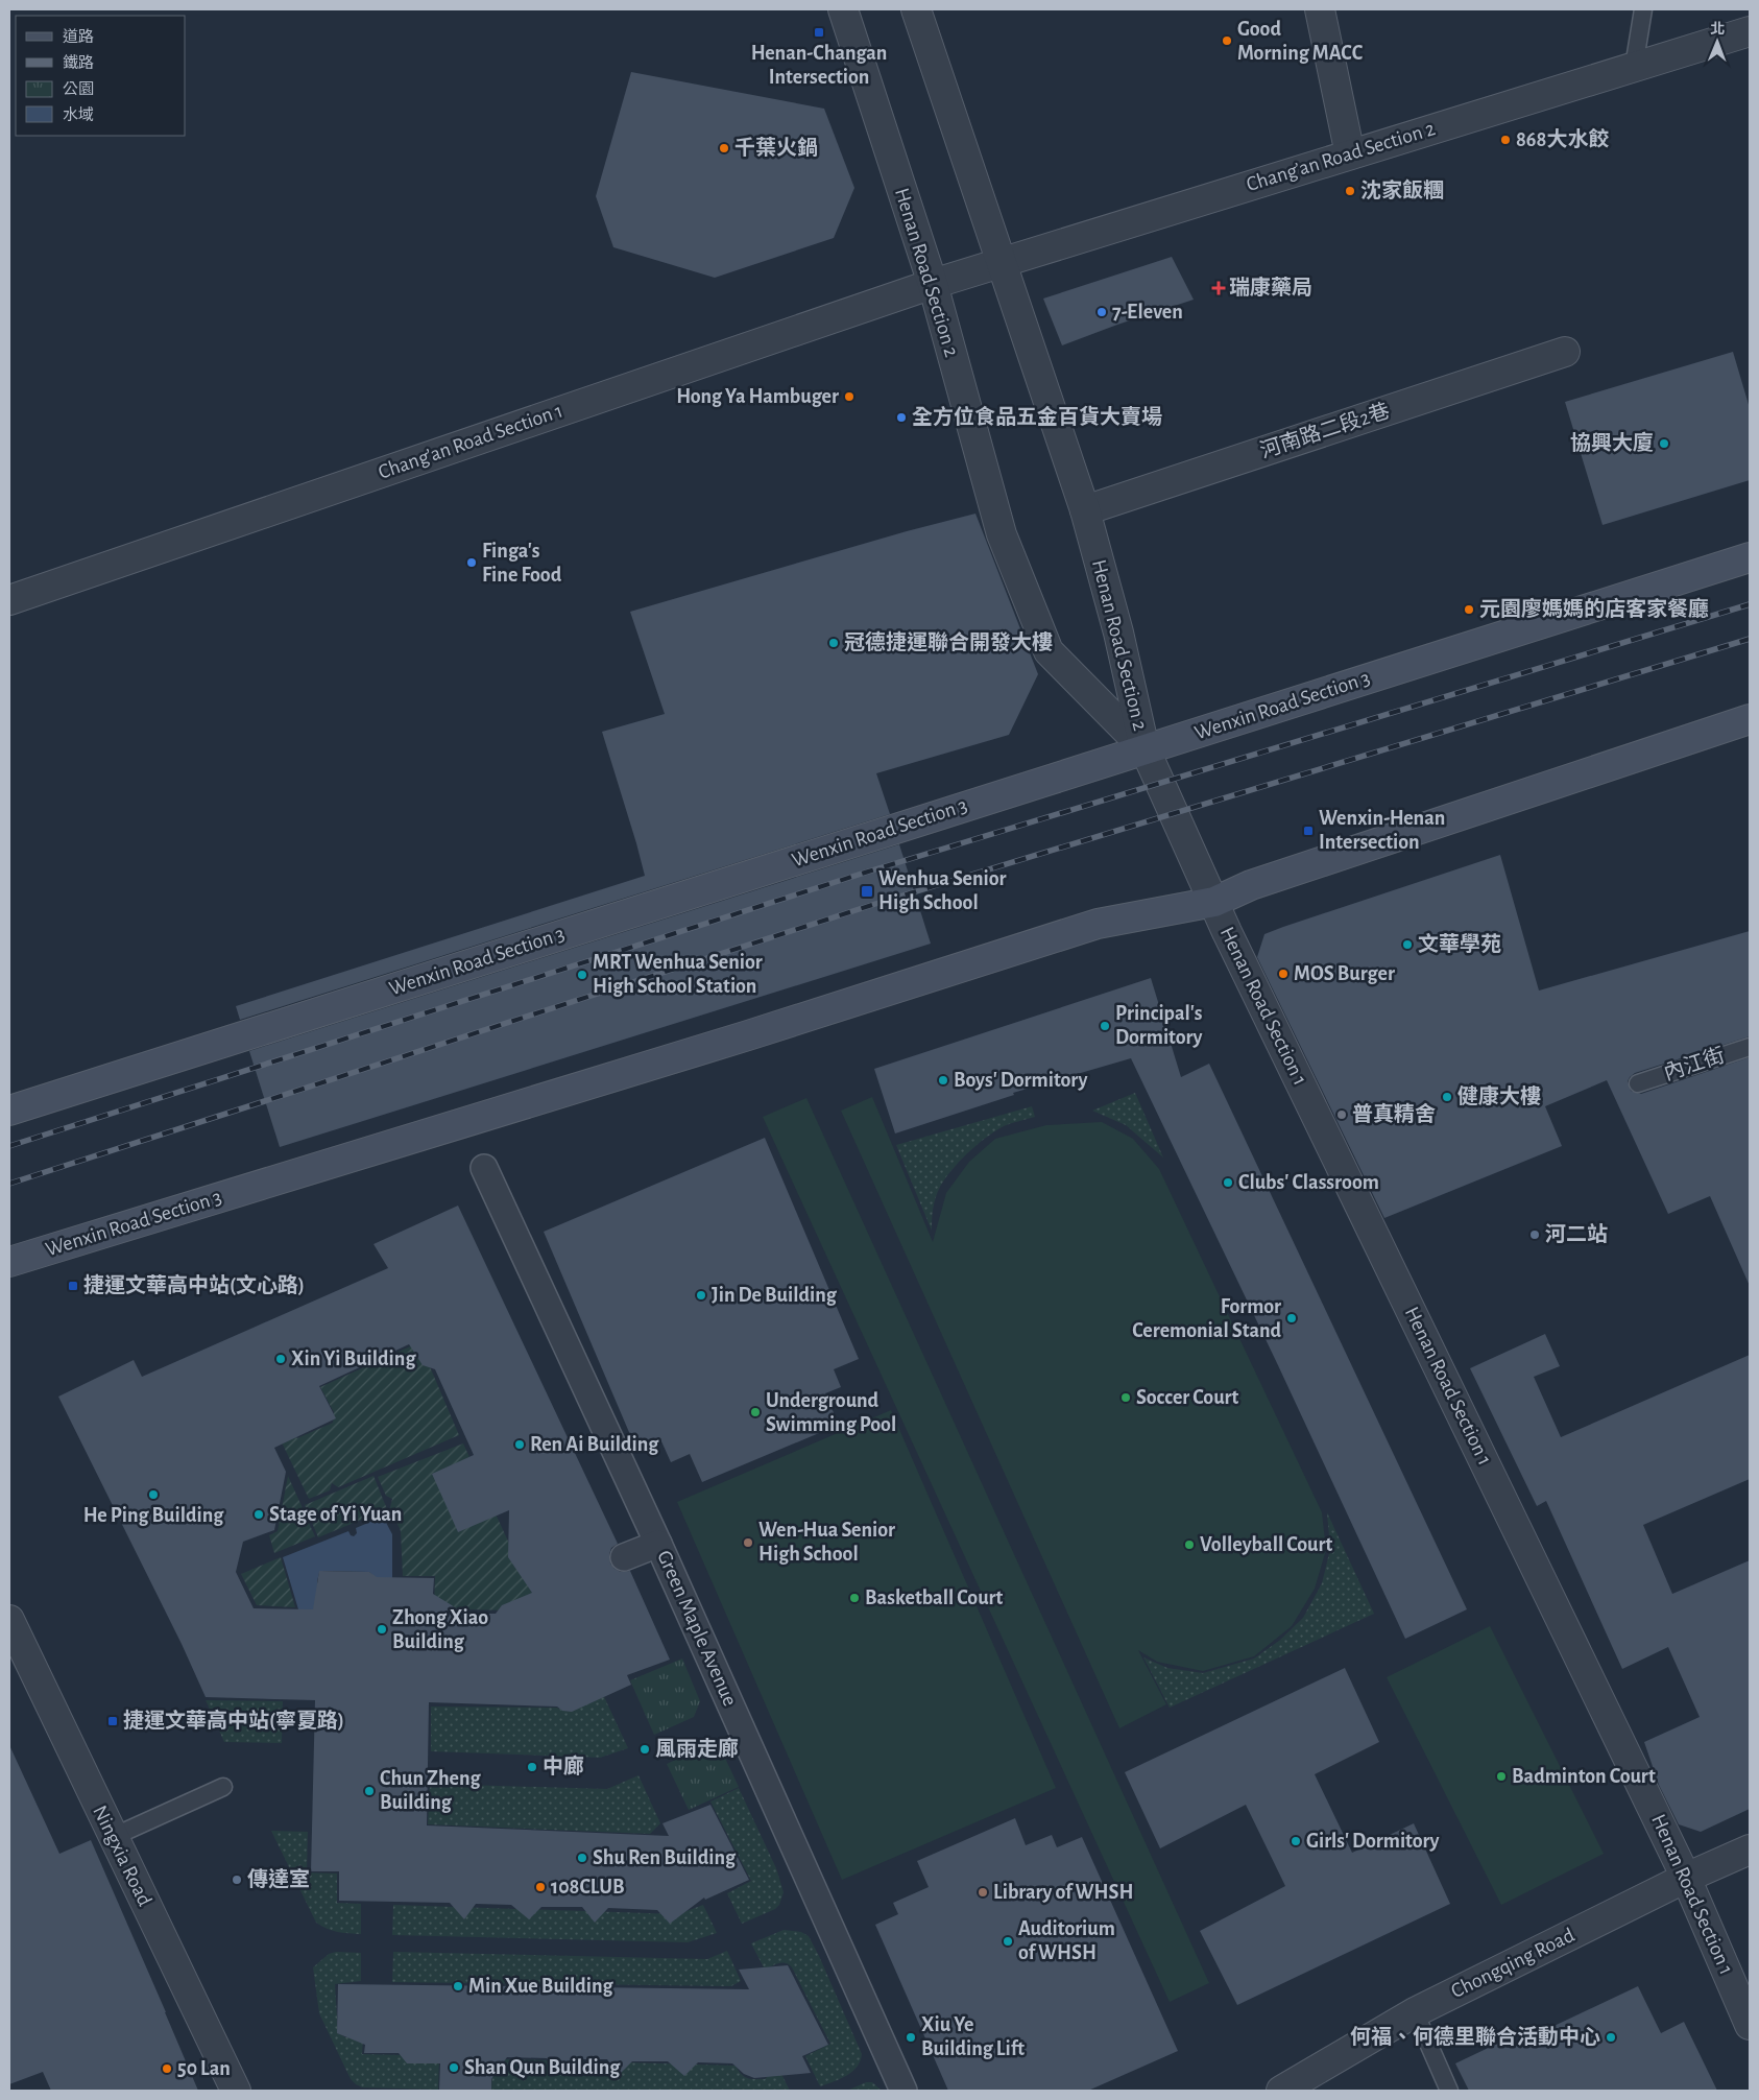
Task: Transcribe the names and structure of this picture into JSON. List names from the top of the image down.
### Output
{
  "streets": {
    "main road": ["Wenxin Road Section 3"],
    "street": [
      "Chang’an Road Section 2",
      "Henan Road Section 2",
      "河南路二段2巷",
      "Chang’an Road Section 1",
      "Henan Road Section 1",
      "Green Maple Avenue",
      "Ningxia Road",
      "Chongqing Road"
    ],
    "lane": ["內江街"]
  },
  "crossings": [
    ["Chang’an Road Section 2", "Henan Road Section 2"],
    ["Chang’an Road Section 2", "Chang’an Road Section 1"],
    ["Henan Road Section 2", "河南路二段2巷"],
    ["Henan Road Section 2", "Chang’an Road Section 1"],
    ["Henan Road Section 2", "Wenxin Road Section 3"],
    ["Henan Road Section 2", "Henan Road Section 1"],
    ["Wenxin Road Section 3", "Henan Road Section 1"],
    ["Henan Road Section 1", "Chongqing Road"]
  ],
  "places": {
    "transit": [
      "Henan-Changan Intersection",
      "Wenxin-Henan Intersection",
      "Wenhua Senior High School",
      "捷運文華高中站(文心路)",
      "捷運文華高中站(寧夏路)"
    ],
    "other": [
      "Good Morning MACC",
      "868大水餃",
      "千葉火鍋",
      "沈家飯糰",
      "7-Eleven",
      "Hong Ya Hambuger",
      "全方位食品五金百貨大賣場",
      "協興大廈",
      "Finga's Fine Food",
      "元園廖媽媽的店客家餐廳",
      "冠德捷運聯合開發大樓",
      "文華學苑",
      "MOS Burger",
      "MRT Wenhua Senior High School Station",
      "Principal's Dormitory",
      "Boys' Dormitory",
      "健康大樓",
      "普真精舍",
      "Clubs' Classroom",
      "河二站",
      "Jin De Building",
      "Formor Ceremonial Stand",
      "Xin Yi Building",
      "Soccer Court",
      "Underground Swimming Pool",
      "Ren Ai Building",
      "He Ping Building",
      "Stage of Yi Yuan",
      "Wen-Hua Senior High School",
      "Volleyball Court",
      "Basketball Court",
      "Zhong Xiao Building",
      "風雨走廊",
      "中廊",
      "Badminton Court",
      "Chun Zheng Building",
      "Girls' Dormitory",
      "Shu Ren Building",
      "傳達室",
      "108CLUB",
      "Library of WHSH",
      "Auditorium of WHSH",
      "Min Xue Building",
      "Xiu Ye Building Lift",
      "何福、何德里聯合活動中心",
      "Shan Qun Building",
      "50 Lan"
    ],
    "health": ["瑞康藥局"]
  },
  "legend": [
    "道路",
    "鐵路",
    "公園",
    "水域"
  ],
  "north": "top"
}
